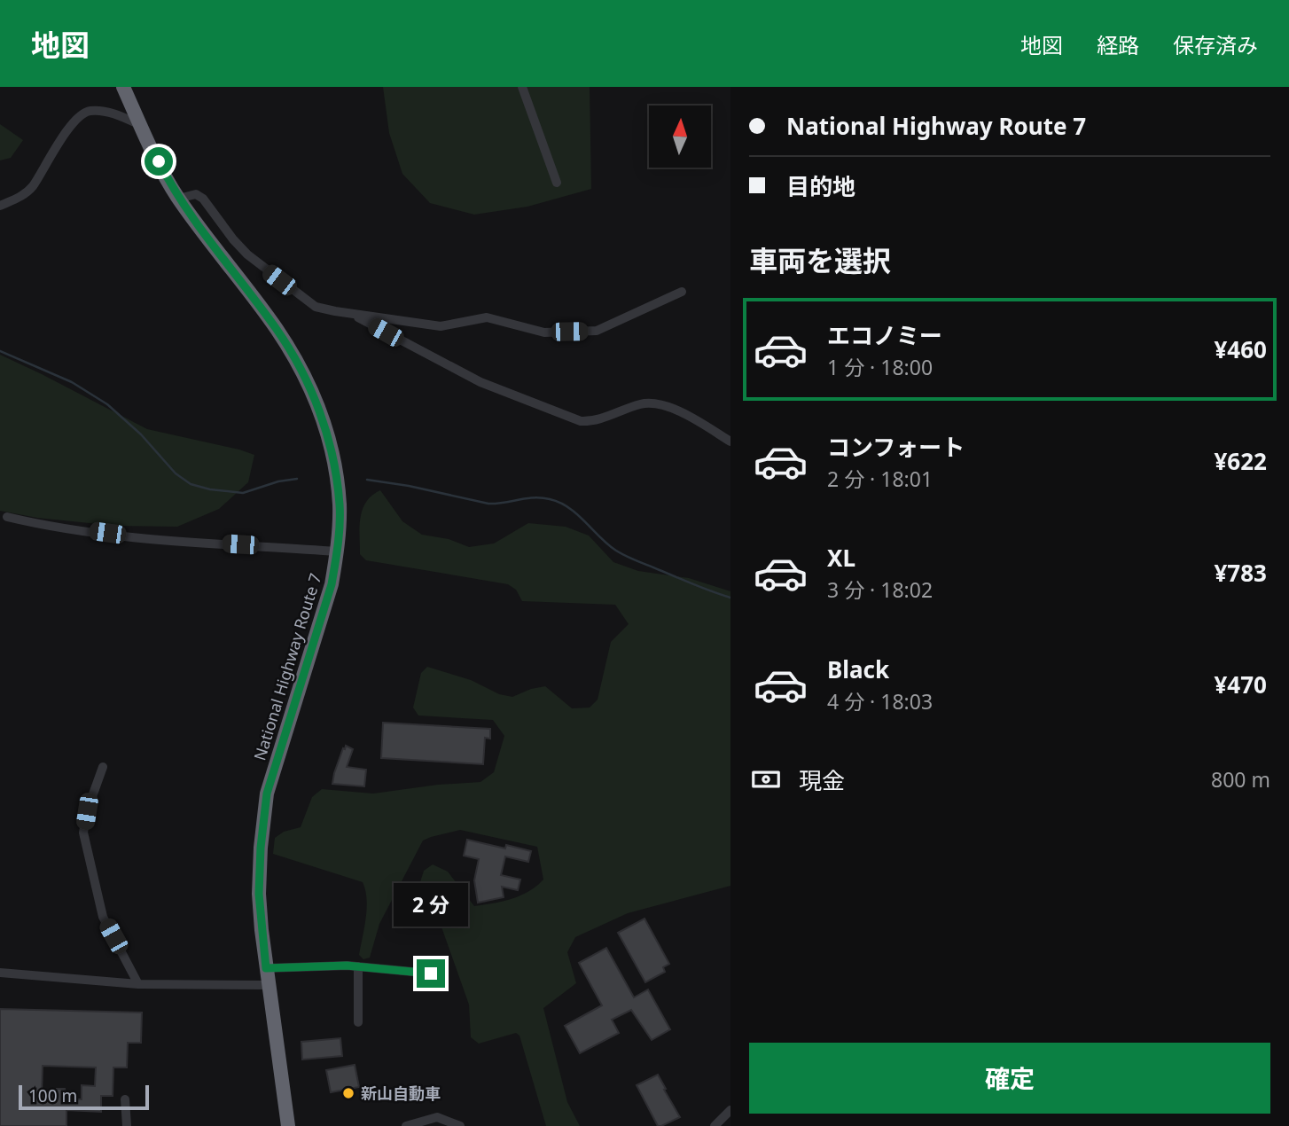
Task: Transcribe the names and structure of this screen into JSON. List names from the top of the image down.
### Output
{
  "streets": {
    "highway": ["National Highway Route 7"]
  },
  "places": ["新山自動車"],
  "scale_bar": "100 m",
  "north": "top",
  "page": {
    "header": "地図",
    "nav": ["地図", "経路", "保存済み"],
    "banner": ["National Highway Route 7", "目的地"],
    "heading": "車両を選択",
    "list": [
      {
        "name": "エコノミー",
        "note": "1 分 · 18:00",
        "value": "¥460"
      },
      {
        "name": "コンフォート",
        "note": "2 分 · 18:01",
        "value": "¥622"
      },
      {
        "name": "XL",
        "note": "3 分 · 18:02",
        "value": "¥783"
      },
      {
        "name": "Black",
        "note": "4 分 · 18:03",
        "value": "¥470"
      }
    ],
    "pay": ["現金", "800 m"],
    "bubble": "2 分",
    "buttons": "確定",
    "scale": "100 m"
  }
}
